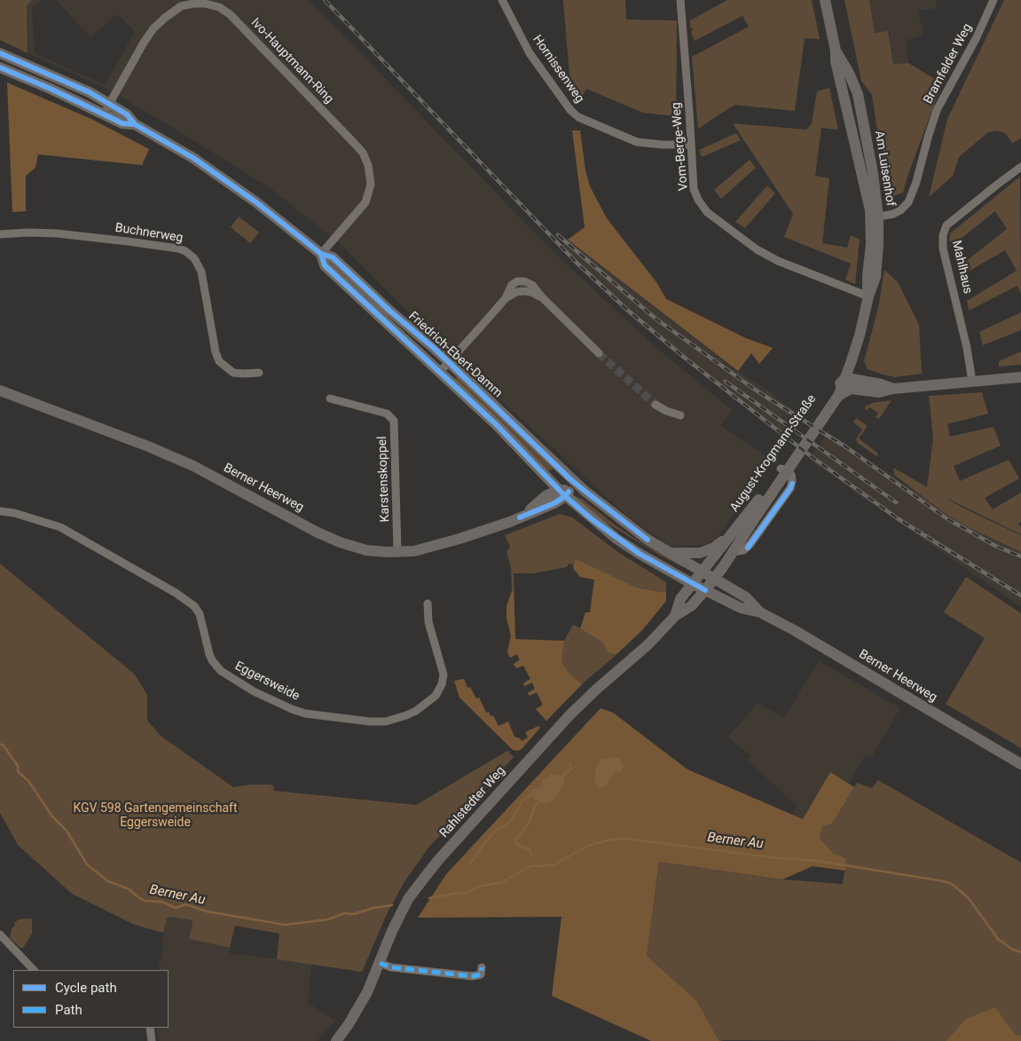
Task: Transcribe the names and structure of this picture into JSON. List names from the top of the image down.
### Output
{
  "streets": {
    "main road": [
      "Am Luisenhof",
      "Friedrich-Ebert-Damm",
      "August-Krogmann-Straße",
      "Berner Heerweg",
      "Rahlstedter Weg"
    ],
    "street": [
      "Ivo-Hauptmann-Ring",
      "Bramfelder Weg",
      "Hornissenweg",
      "Vom-Berge-Weg",
      "Buchnerweg",
      "Mahlhaus",
      "Karstenskoppel",
      "Eggersweide"
    ]
  },
  "crossings": [
    ["Ivo-Hauptmann-Ring", "Friedrich-Ebert-Damm"],
    ["Bramfelder Weg", "Am Luisenhof"],
    ["Hornissenweg", "Vom-Berge-Weg"],
    ["Vom-Berge-Weg", "Am Luisenhof"],
    ["Am Luisenhof", "August-Krogmann-Straße"],
    ["Friedrich-Ebert-Damm", "Berner Heerweg"],
    ["August-Krogmann-Straße", "Berner Heerweg"],
    ["August-Krogmann-Straße", "Rahlstedter Weg"],
    ["Karstenskoppel", "Berner Heerweg"],
    ["Berner Heerweg", "Rahlstedter Weg"]
  ],
  "water": ["Berner Au"],
  "parks": ["KGV 598 Gartengemeinschaft Eggersweide"],
  "legend": ["Cycle path", "Path"]
}
